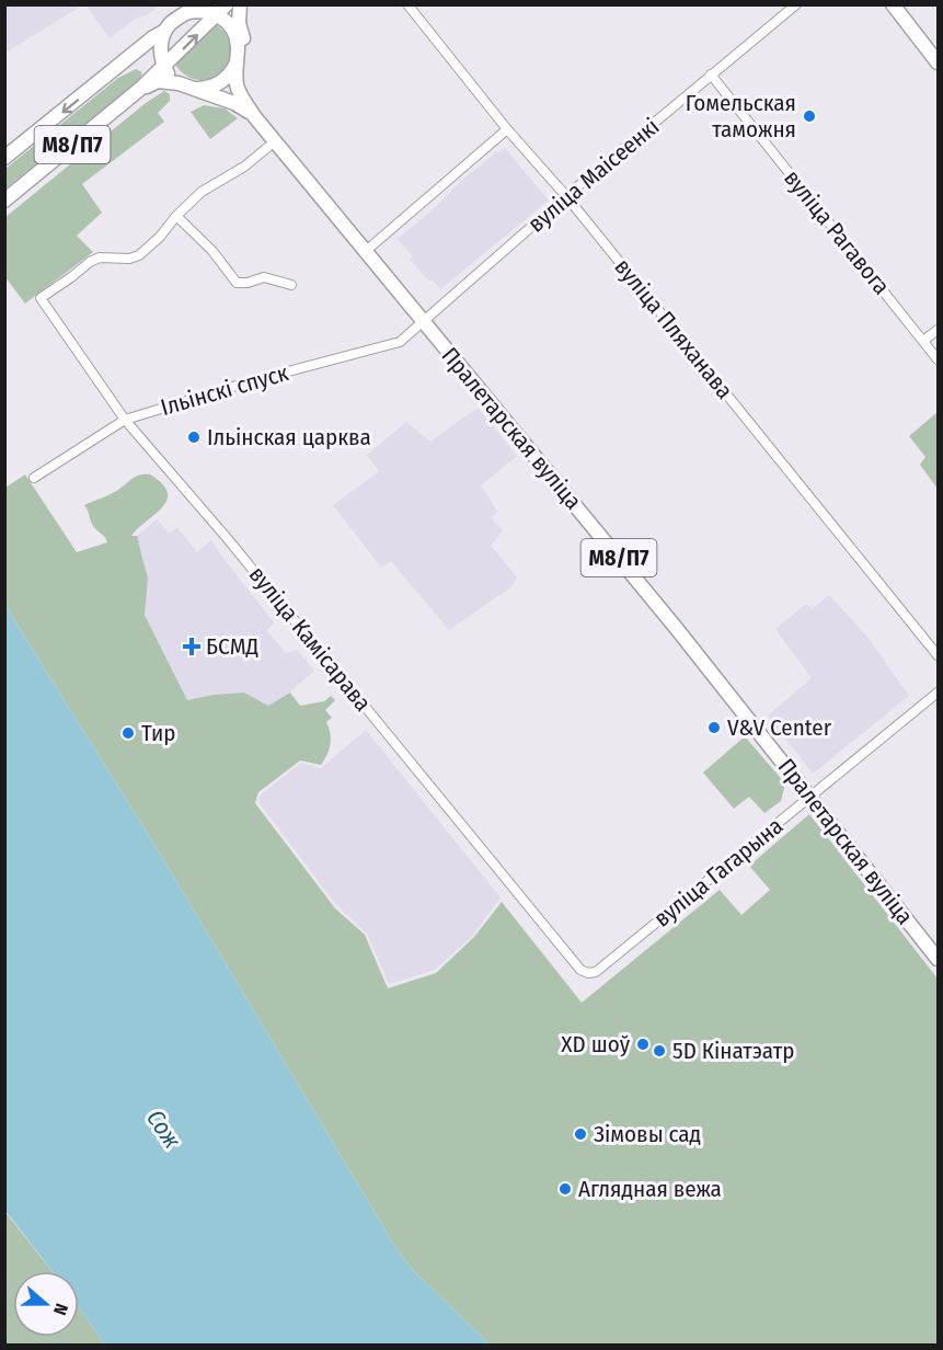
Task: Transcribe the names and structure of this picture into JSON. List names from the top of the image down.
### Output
{
  "streets": {
    "main road": ["М8/П7", "Пралетарская вуліца"],
    "street": [
      "вуліца Маісеенкі",
      "вуліца Рагавога",
      "вуліца Пляханава",
      "Ільінскі спуск",
      "вуліца Камісарава",
      "вуліца Гагарына"
    ]
  },
  "crossings": [
    ["М8/П7", "Пралетарская вуліца"],
    ["вуліца Маісеенкі", "вуліца Рагавога"],
    ["вуліца Маісеенкі", "вуліца Пляханава"],
    ["вуліца Маісеенкі", "Ільінскі спуск"],
    ["вуліца Маісеенкі", "Пралетарская вуліца"],
    ["Ільінскі спуск", "Пралетарская вуліца"],
    ["Ільінскі спуск", "вуліца Камісарава"],
    ["Пралетарская вуліца", "вуліца Гагарына"],
    ["вуліца Камісарава", "вуліца Гагарына"]
  ],
  "water": ["Сож"],
  "places": {
    "other": [
      "Гомельская таможня",
      "Ільінская царква",
      "V&V Center",
      "Тир",
      "XD шоў",
      "5D Кінатэатр",
      "Зімовы сад",
      "Аглядная вежа"
    ],
    "health": ["БСМД"]
  },
  "north": "right"
}
